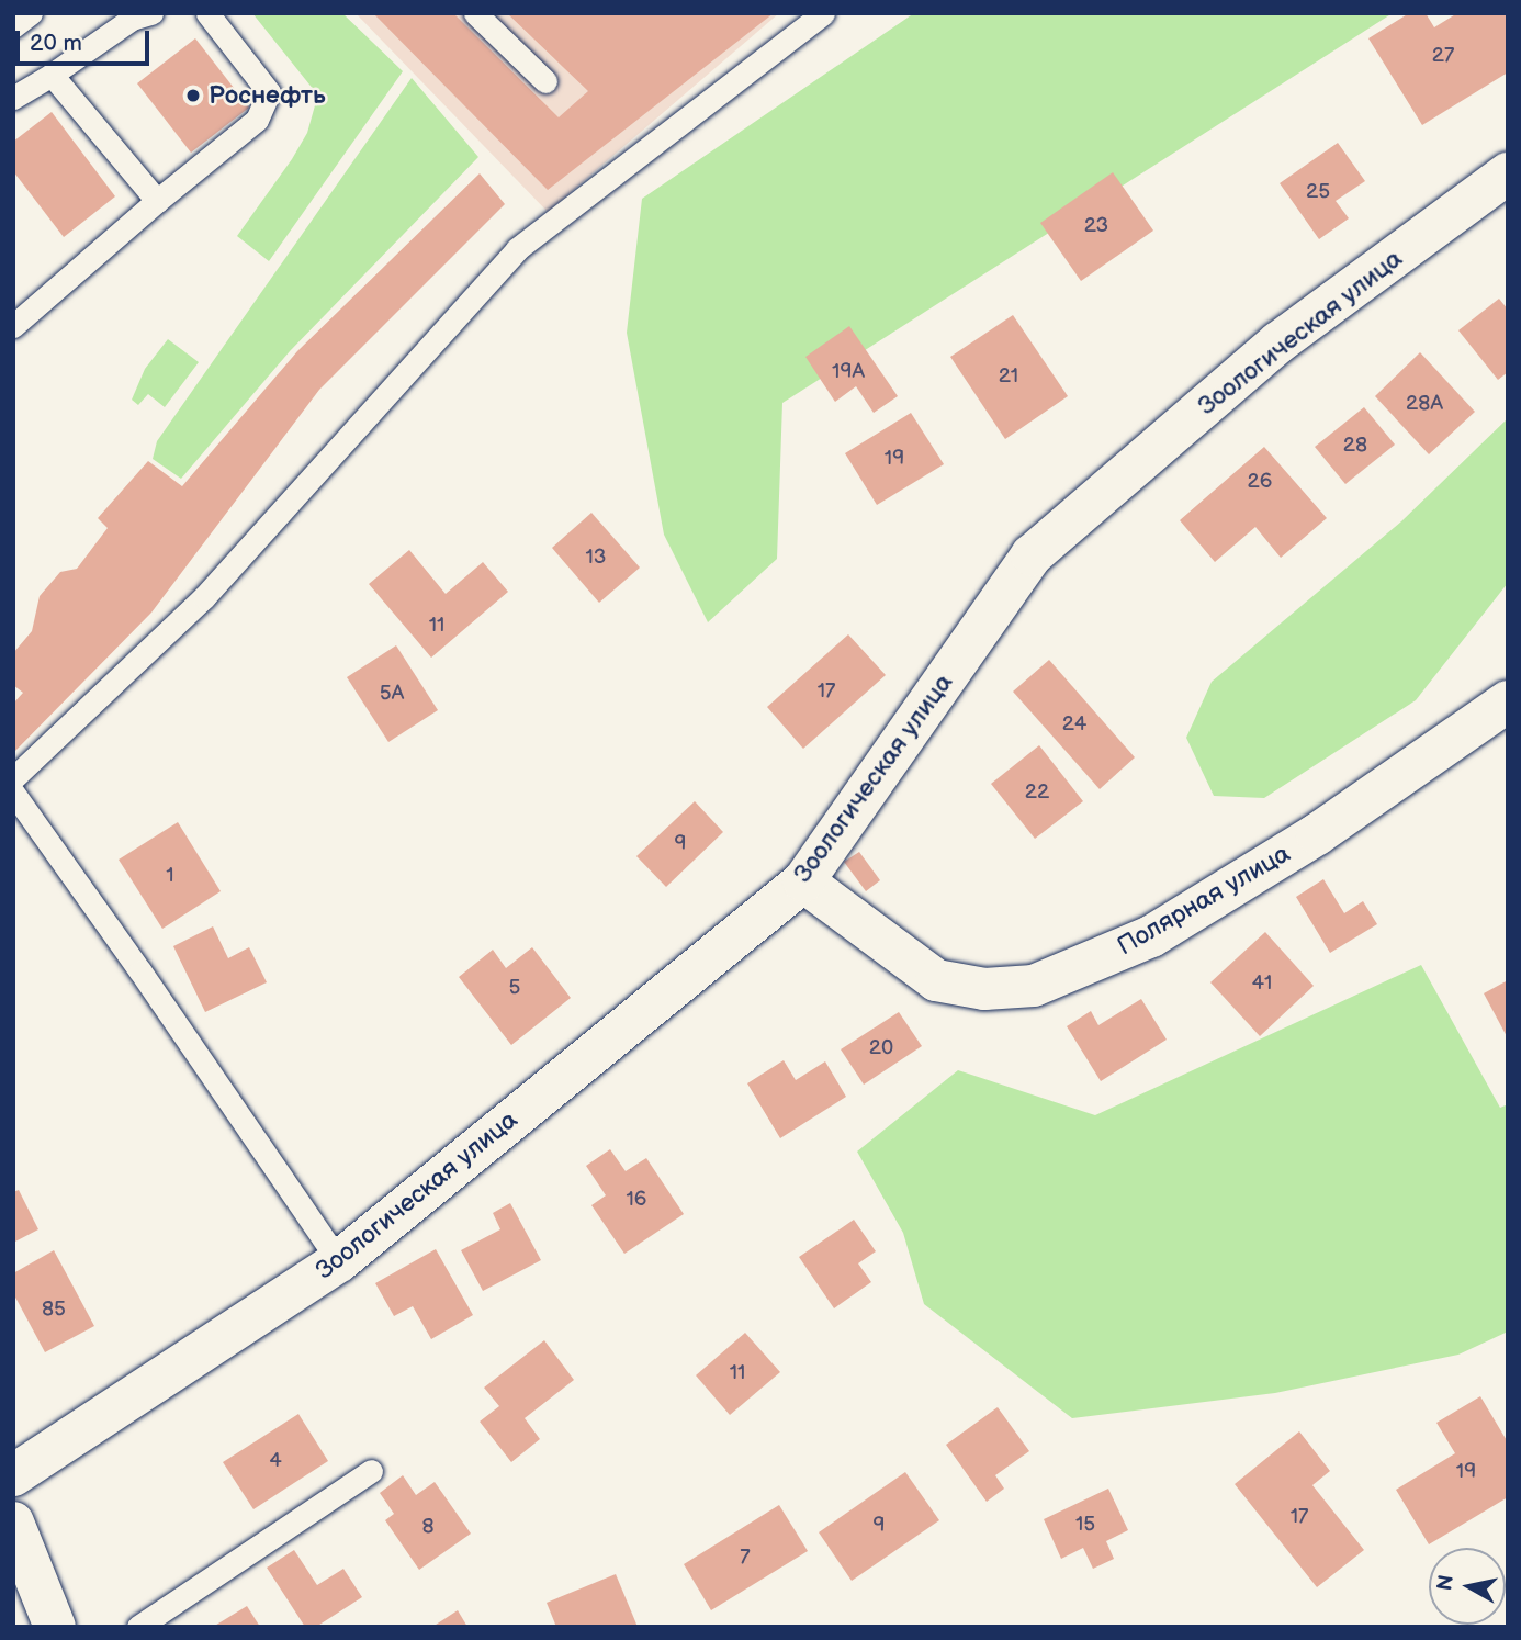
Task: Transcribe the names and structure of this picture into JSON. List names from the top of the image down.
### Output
{
  "streets": {
    "street": ["Зоологическая улица", "Полярная улица"]
  },
  "crossings": [
    ["Зоологическая улица", "Полярная улица"]
  ],
  "places": ["Роснефть"],
  "house_numbers": [
    "27",
    "25",
    "23",
    "19А",
    "21",
    "28А",
    "28",
    "19",
    "26",
    "13",
    "11",
    "17",
    "5А",
    "24",
    "22",
    "9",
    "1",
    "41",
    "5",
    "20",
    "16",
    "85",
    "11",
    "4",
    "19",
    "17",
    "15",
    "9",
    "8",
    "7"
  ],
  "scale_bar": "20 m",
  "north": "left"
}
